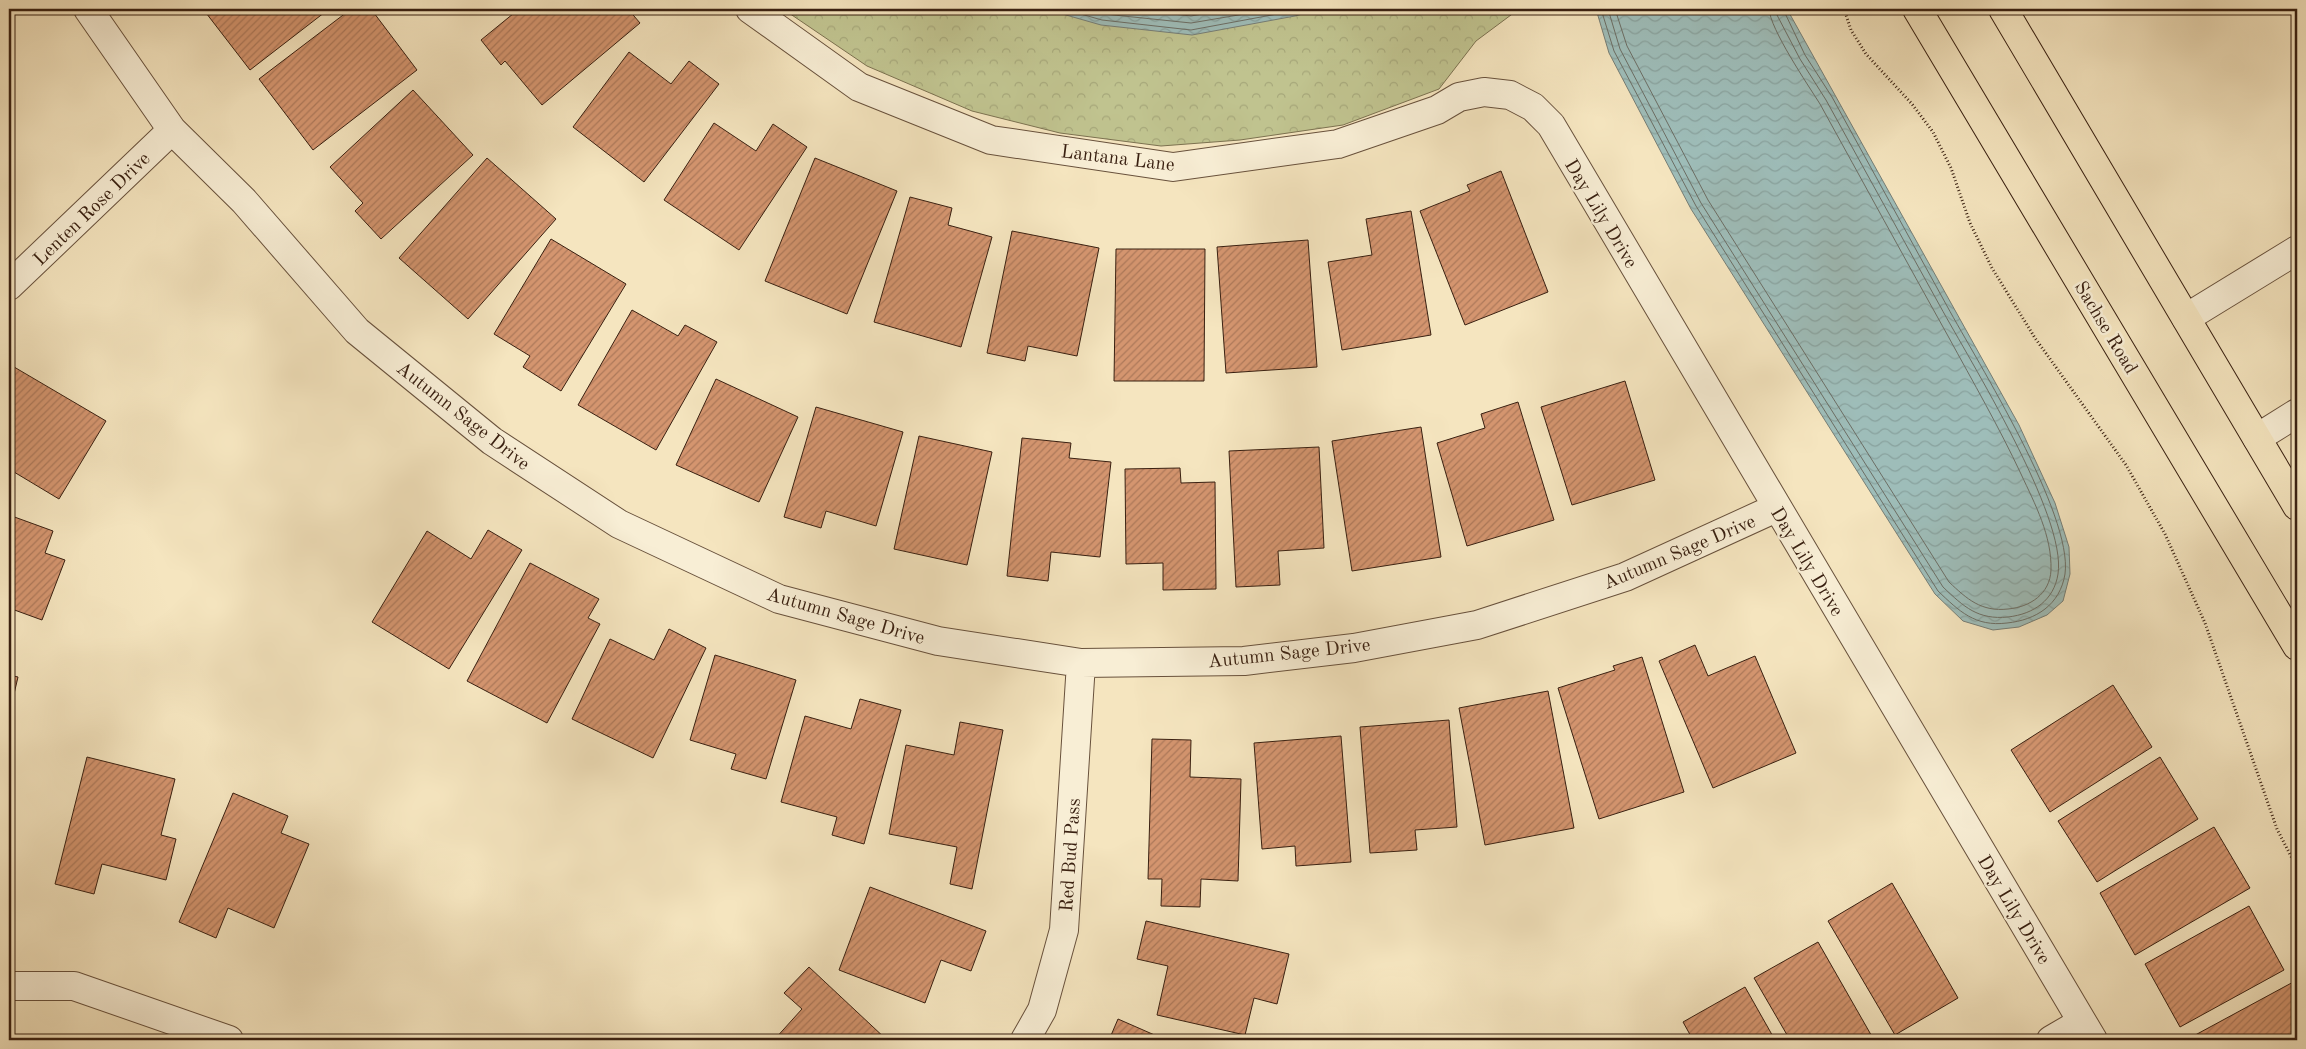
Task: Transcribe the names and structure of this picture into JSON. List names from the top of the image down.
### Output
{
  "streets": {
    "main road": ["Sachse Road"],
    "street": [
      "Lantana Lane",
      "Lenten Rose Drive",
      "Day Lily Drive",
      "Autumn Sage Drive",
      "Red Bud Pass"
    ]
  },
  "crossings": [
    ["Lantana Lane", "Day Lily Drive"],
    ["Lenten Rose Drive", "Autumn Sage Drive"],
    ["Day Lily Drive", "Autumn Sage Drive"],
    ["Autumn Sage Drive", "Red Bud Pass"]
  ]
}
